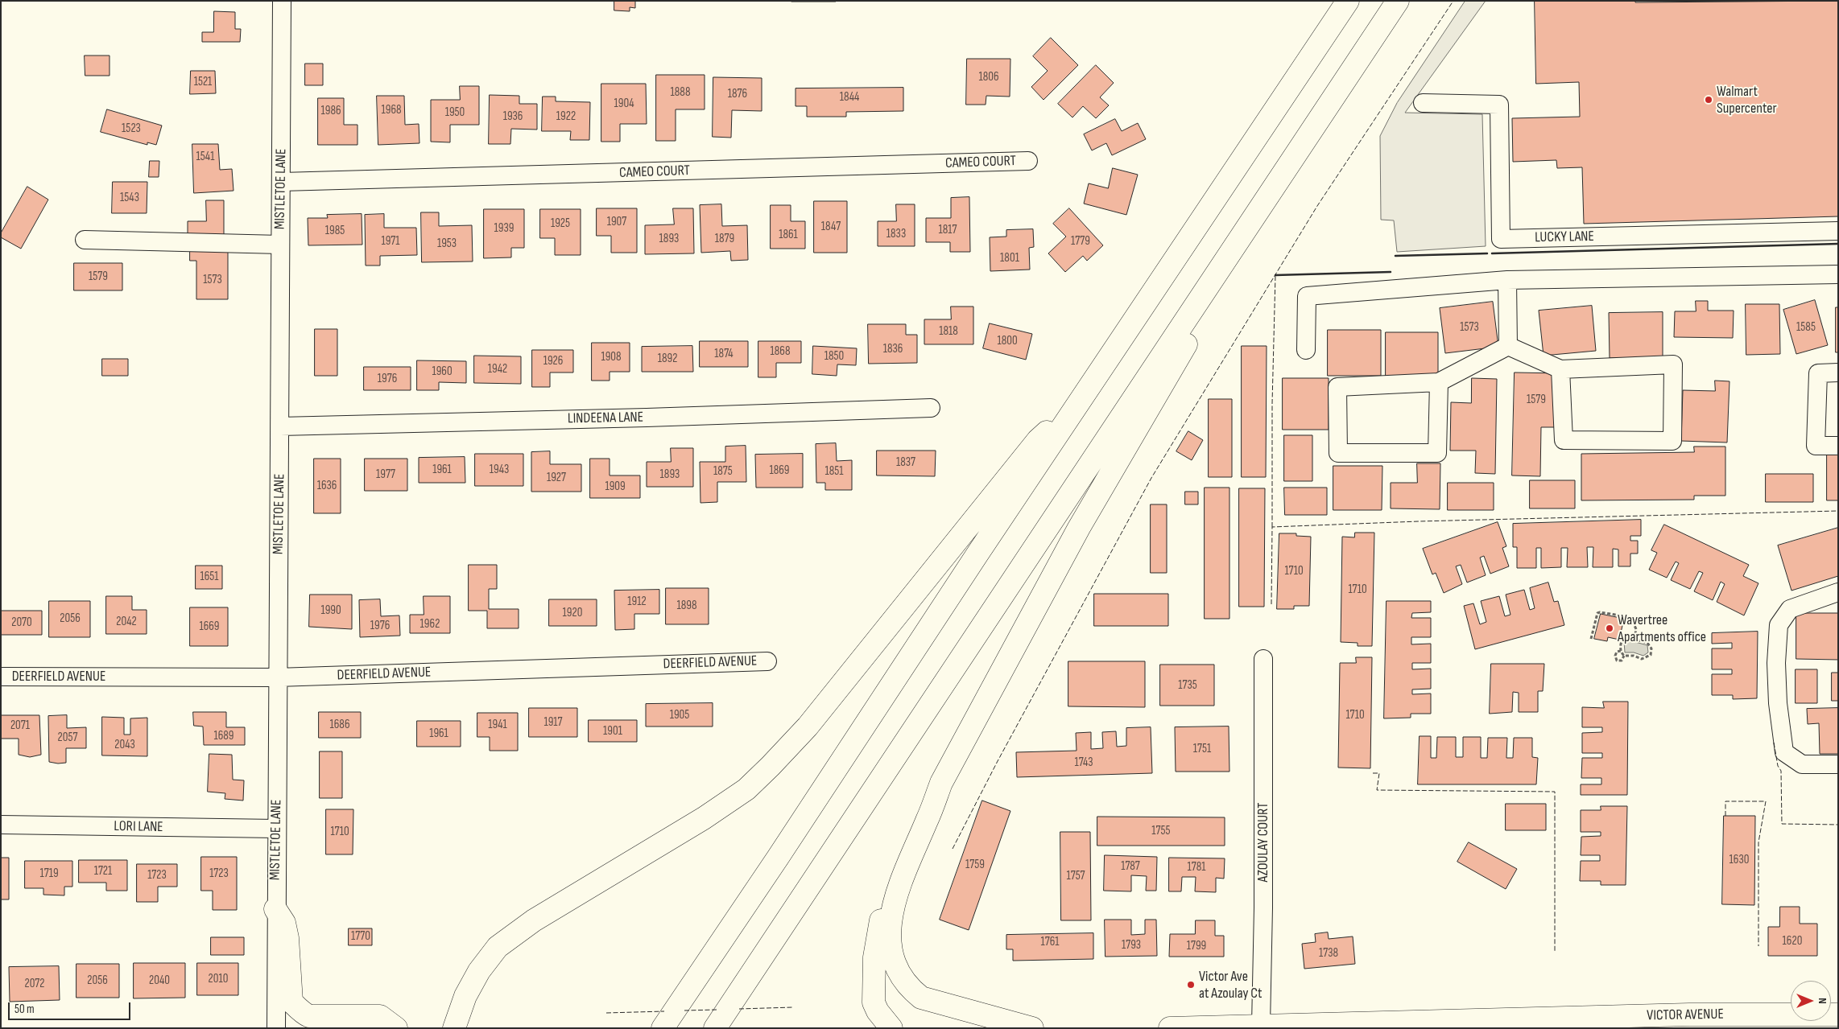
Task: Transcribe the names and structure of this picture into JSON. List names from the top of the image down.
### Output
{
  "streets": {
    "main road": ["VICTOR AVENUE"],
    "street": [
      "CAMEO COURT",
      "MISTLETOE LANE",
      "LUCKY LANE",
      "LINDEENA LANE",
      "DEERFIELD AVENUE",
      "LORI LANE",
      "AZOULAY COURT"
    ]
  },
  "crossings": [
    ["CAMEO COURT", "MISTLETOE LANE"],
    ["MISTLETOE LANE", "LINDEENA LANE"],
    ["MISTLETOE LANE", "DEERFIELD AVENUE"],
    ["MISTLETOE LANE", "LORI LANE"],
    ["AZOULAY COURT", "VICTOR AVENUE"]
  ],
  "places": ["Walmart Supercenter", "Wavertree Apartments office", "Victor Ave at Azoulay Ct"],
  "house_numbers": [
    "1806",
    "1521",
    "1888",
    "1876",
    "1844",
    "1904",
    "1968",
    "1986",
    "1950",
    "1936",
    "1922",
    "1523",
    "1541",
    "1543",
    "1907",
    "1925",
    "1847",
    "1939",
    "1817",
    "1985",
    "1833",
    "1861",
    "1893",
    "1879",
    "1971",
    "1779",
    "1953",
    "1801",
    "1579",
    "1573",
    "1573",
    "1585",
    "1818",
    "1800",
    "1836",
    "1868",
    "1874",
    "1850",
    "1908",
    "1892",
    "1926",
    "1942",
    "1960",
    "1976",
    "1579",
    "1837",
    "1961",
    "1943",
    "1869",
    "1875",
    "1851",
    "1977",
    "1893",
    "1927",
    "1636",
    "1909",
    "1710",
    "1651",
    "1710",
    "1912",
    "1898",
    "1990",
    "1920",
    "2056",
    "2042",
    "2070",
    "1962",
    "1976",
    "1669",
    "1735",
    "1905",
    "1710",
    "1917",
    "1686",
    "1941",
    "2071",
    "1901",
    "1961",
    "1689",
    "2057",
    "2043",
    "1751",
    "1743",
    "1755",
    "1710",
    "1630",
    "1759",
    "1787",
    "1781",
    "1721",
    "1719",
    "1723",
    "1723",
    "1757",
    "1770",
    "1620",
    "1761",
    "1793",
    "1799",
    "1738",
    "2010",
    "2056",
    "2040",
    "2072"
  ],
  "scale_bar": "50 m",
  "north": "right"
}
